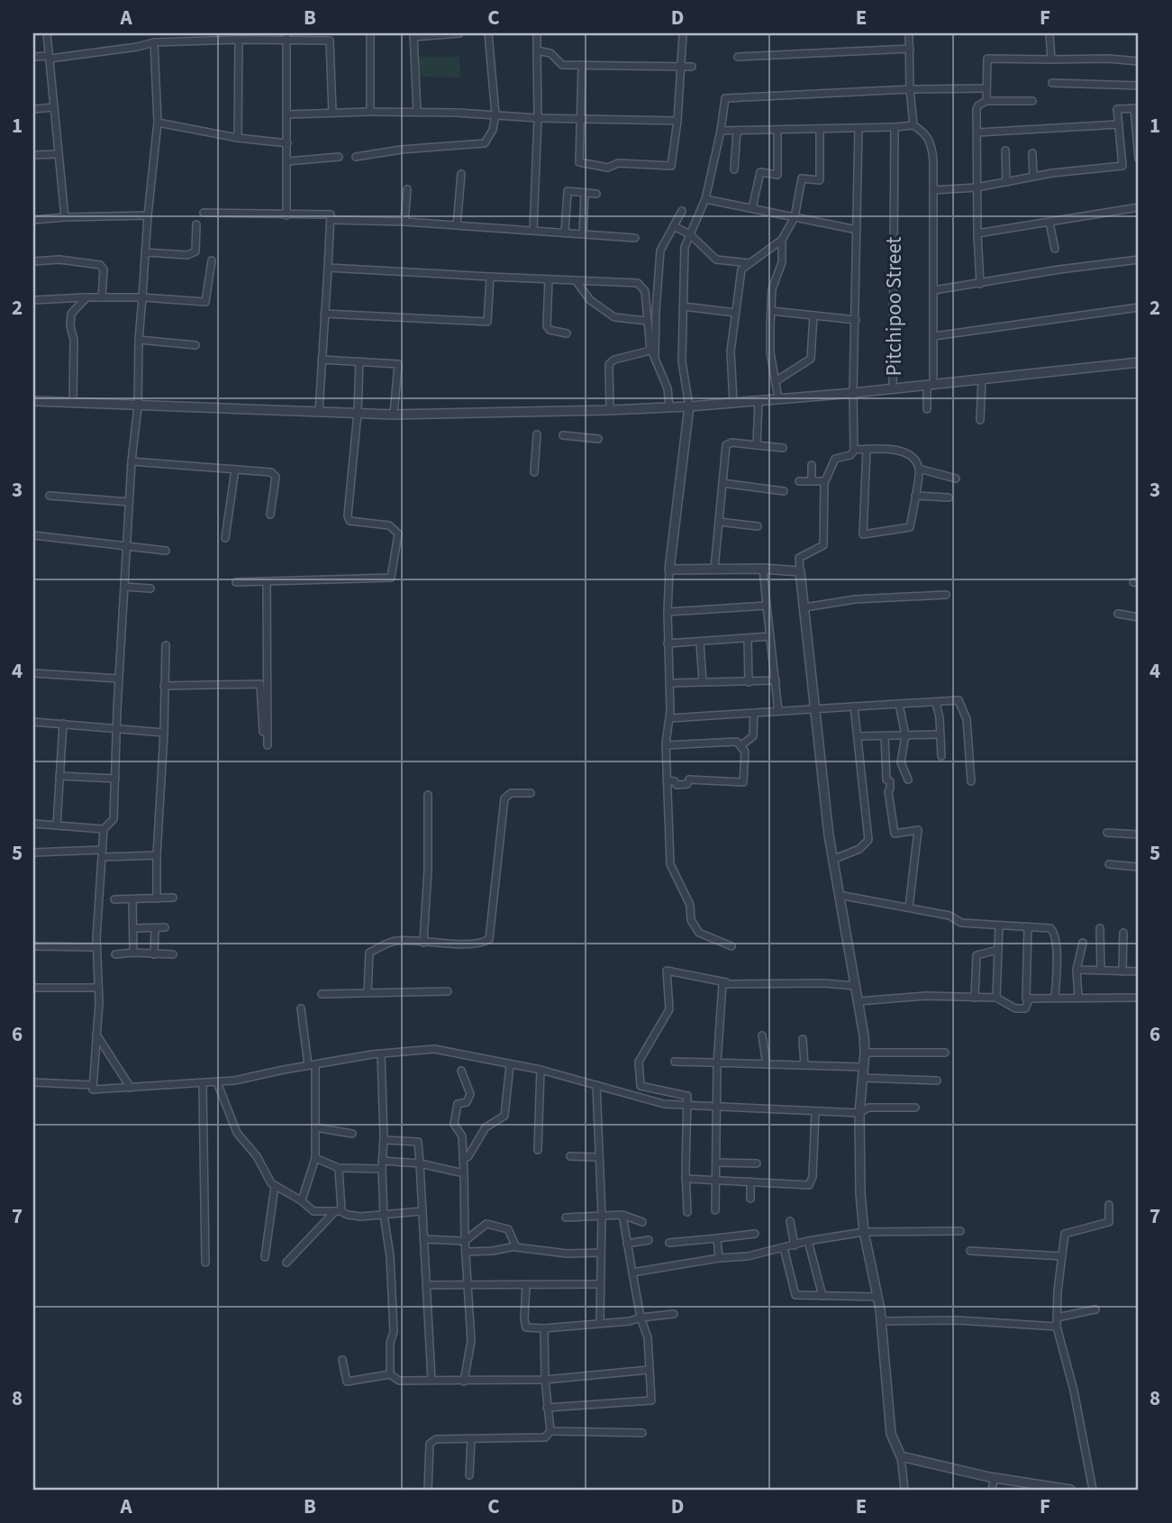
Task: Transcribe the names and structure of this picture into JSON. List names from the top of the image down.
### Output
{
  "streets": {
    "street": ["Pitchipoo Street"]
  },
  "grid": {
    "columns": [
      "A",
      "B",
      "C",
      "D",
      "E",
      "F"
    ],
    "rows": [
      "1",
      "2",
      "3",
      "4",
      "5",
      "6",
      "7",
      "8"
    ]
  }
}
